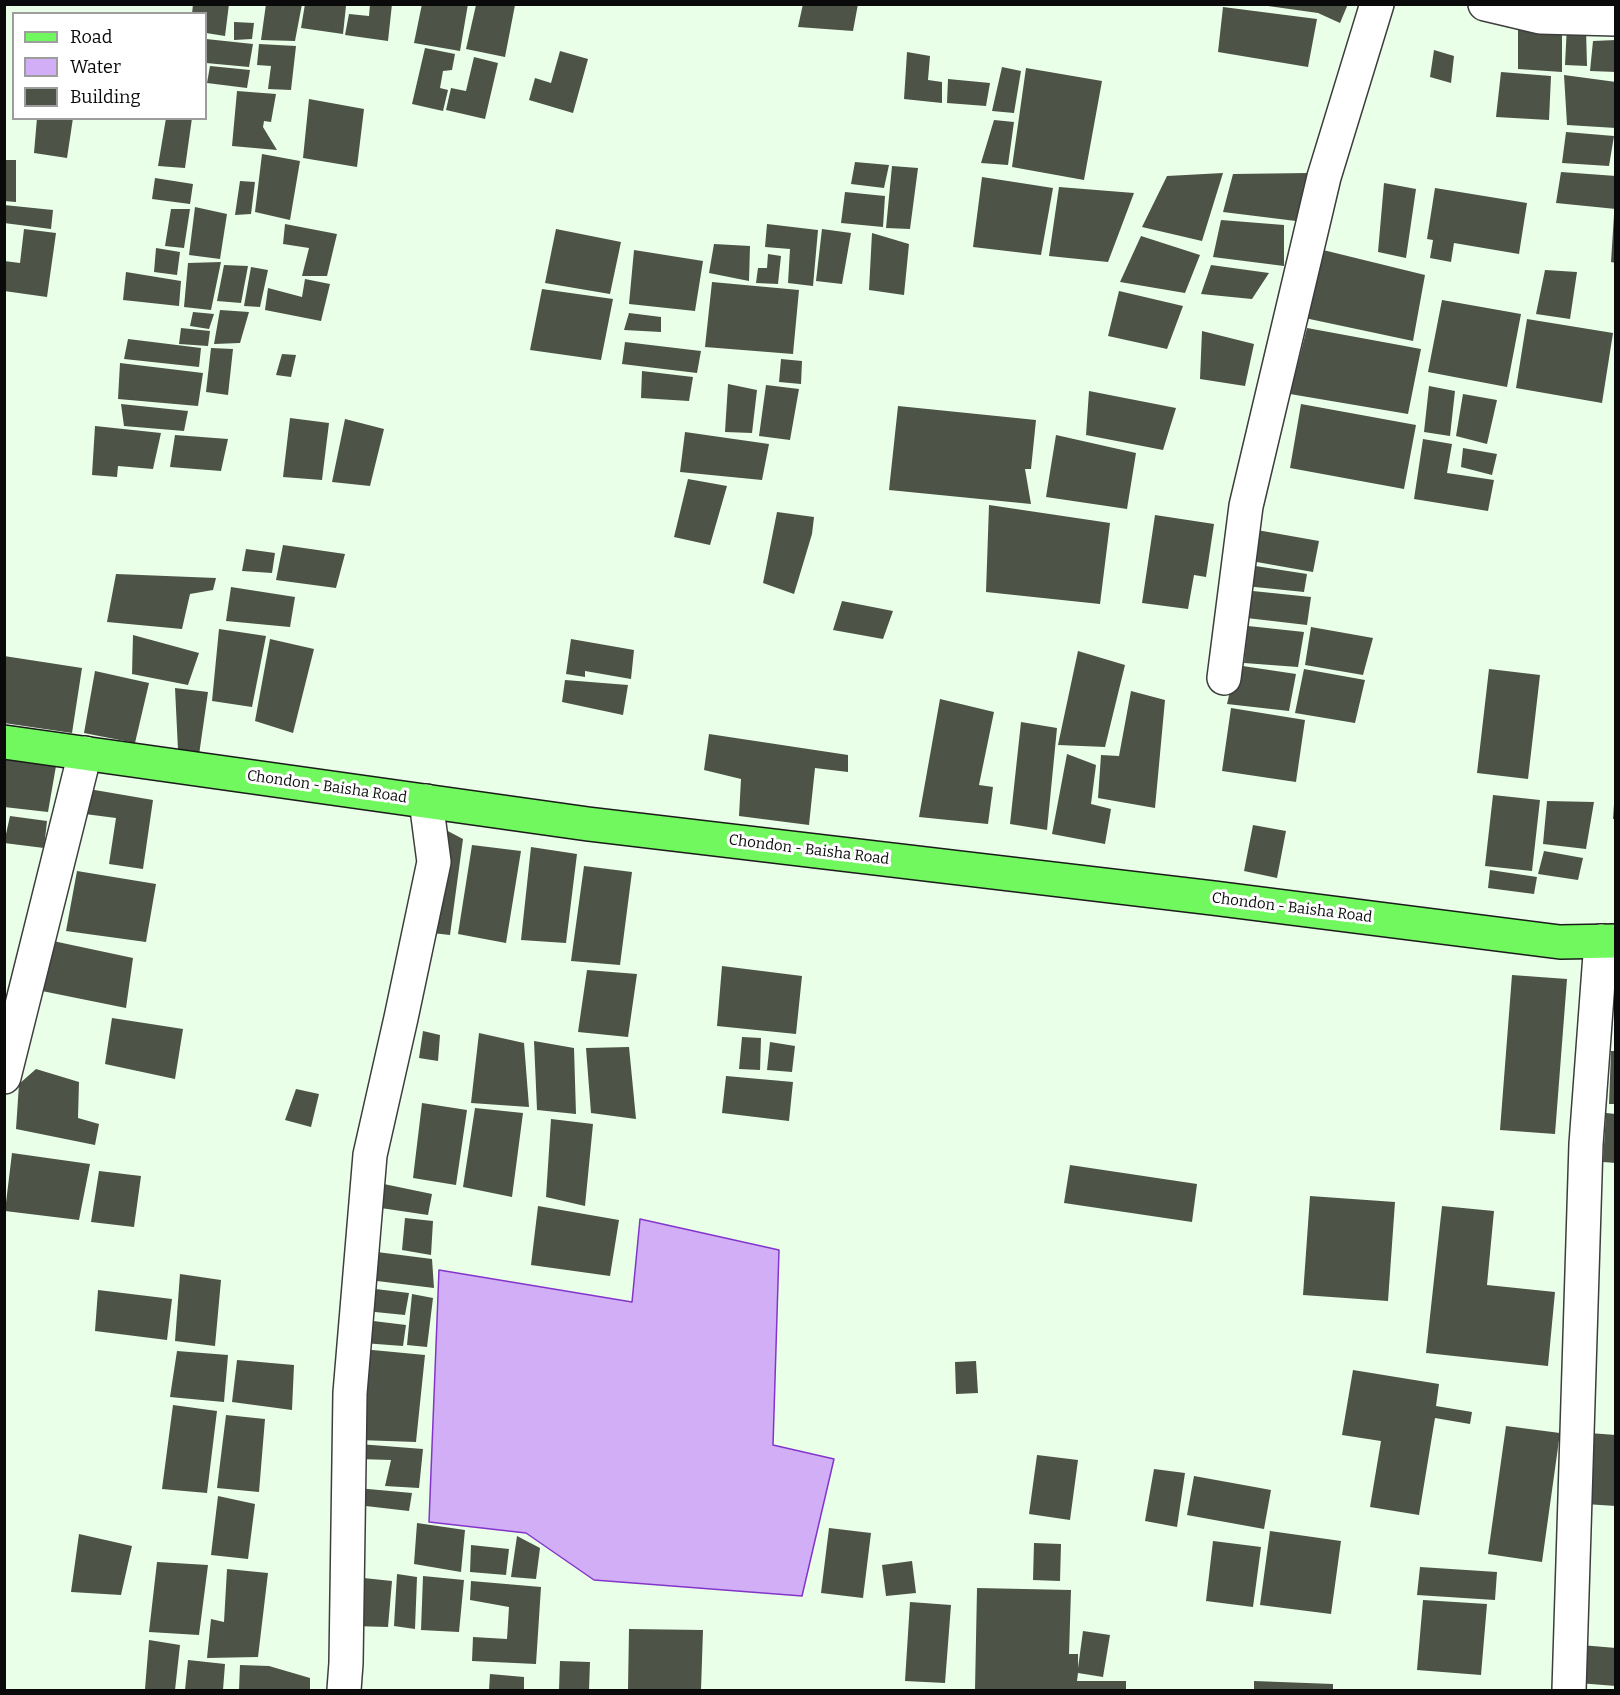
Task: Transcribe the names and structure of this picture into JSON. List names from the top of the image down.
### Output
{
  "streets": {
    "main road": ["Chondon - Baisha Road"]
  },
  "legend": ["Road", "Water", "Building"]
}
